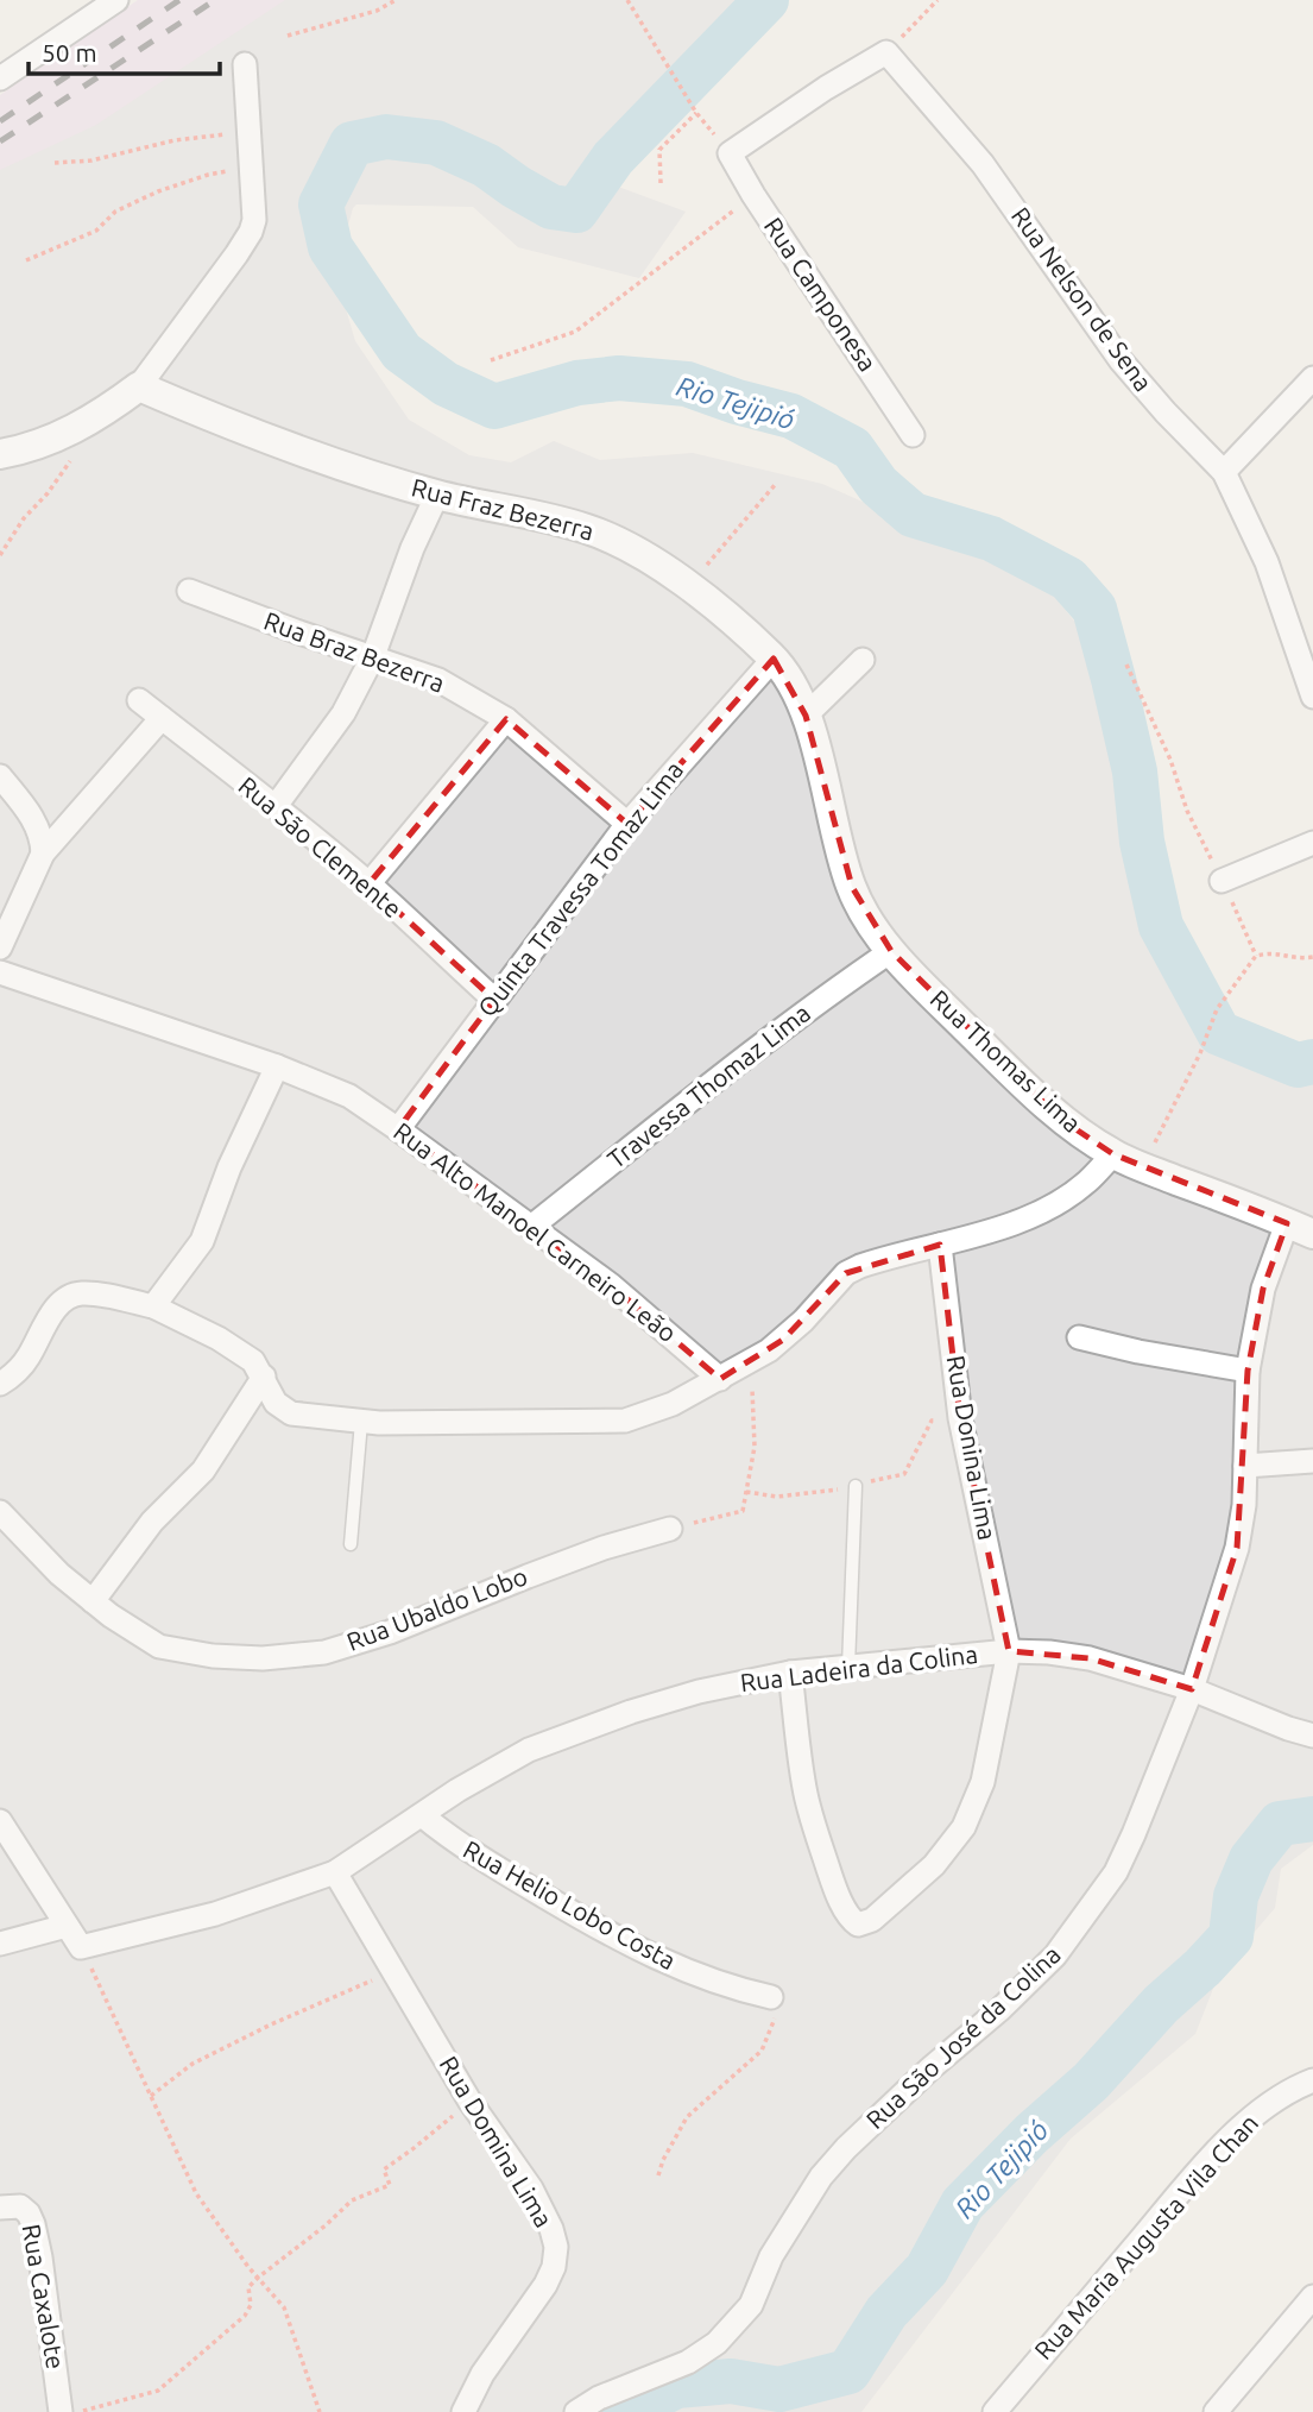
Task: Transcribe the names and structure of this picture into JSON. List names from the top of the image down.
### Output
{
  "streets": {
    "street": [
      "Rua Camponesa",
      "Rua Nelson de Sena",
      "Rua Fraz Bezerra",
      "Rua Braz Bezerra",
      "Rua São Clemente",
      "Quinta Travessa Tomaz Lima",
      "Rua Thomas Lima",
      "Travessa Thomaz Lima",
      "Rua Alto Manoel Carneiro Leão",
      "Rua Donina Lima",
      "Rua Ubaldo Lobo",
      "Rua Ladeira da Colina",
      "Rua Helio Lobo Costa",
      "Rua São José da Colina",
      "Rua Domina Lima",
      "Rua Maria Augusta Vila Chan",
      "Rua Caxalote"
    ]
  },
  "crossings": [
    ["Rua Fraz Bezerra", "Quinta Travessa Tomaz Lima"],
    ["Rua Fraz Bezerra", "Rua Thomas Lima"],
    ["Rua Fraz Bezerra", "Travessa Thomaz Lima"],
    ["Rua Braz Bezerra", "Quinta Travessa Tomaz Lima"],
    ["Rua São Clemente", "Quinta Travessa Tomaz Lima"],
    ["Quinta Travessa Tomaz Lima", "Rua Alto Manoel Carneiro Leão"],
    ["Rua Thomas Lima", "Travessa Thomaz Lima"],
    ["Rua Thomas Lima", "Rua São José da Colina"],
    ["Travessa Thomaz Lima", "Rua Alto Manoel Carneiro Leão"],
    ["Rua Donina Lima", "Rua Ladeira da Colina"],
    ["Rua Ladeira da Colina", "Rua Helio Lobo Costa"],
    ["Rua Ladeira da Colina", "Rua São José da Colina"],
    ["Rua Ladeira da Colina", "Rua Domina Lima"]
  ],
  "water": ["Rio Tejipió"],
  "scale_bar": "50 m"
}
